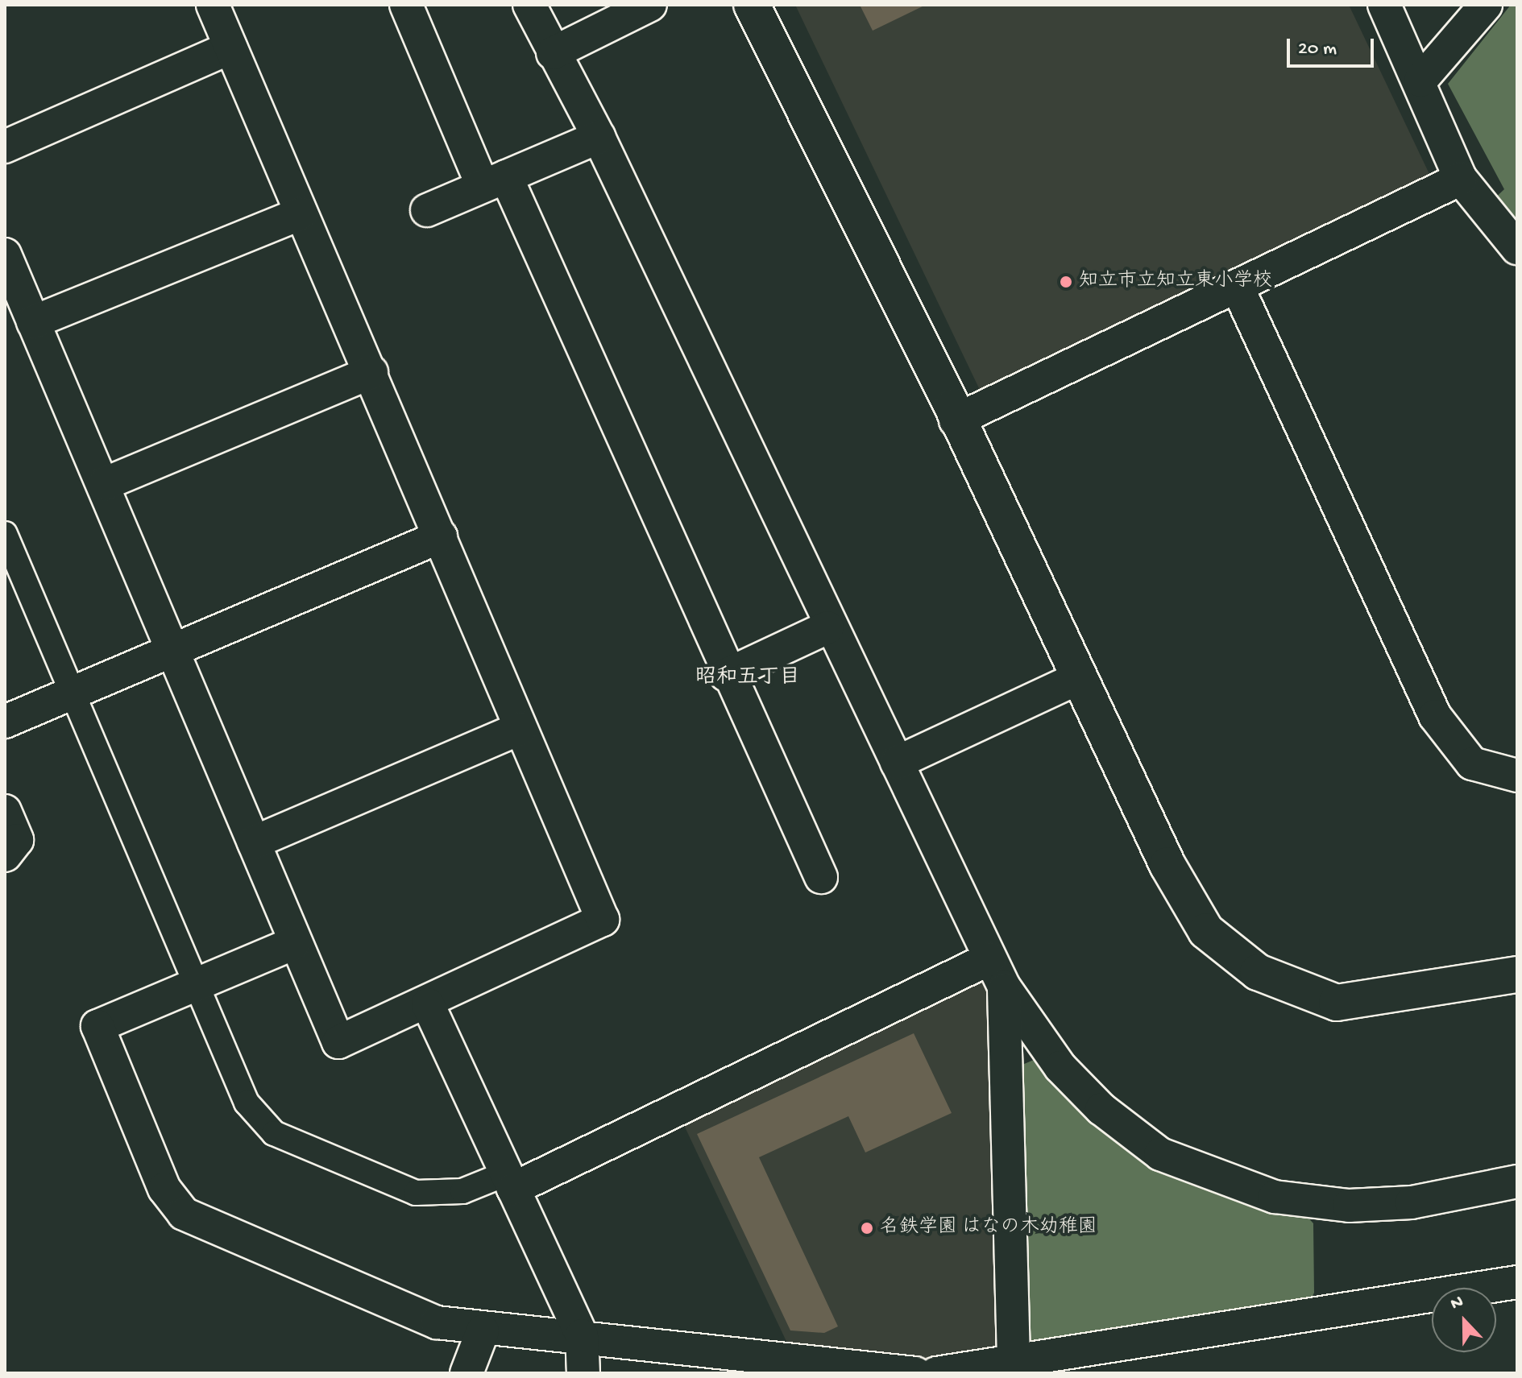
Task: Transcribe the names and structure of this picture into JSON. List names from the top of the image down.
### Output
{
  "districts": ["昭和五丁目"],
  "places": ["知立市立知立東小学校", "名鉄学園 はなの木幼稚園"],
  "scale_bar": "20 m",
  "north": "top"
}
